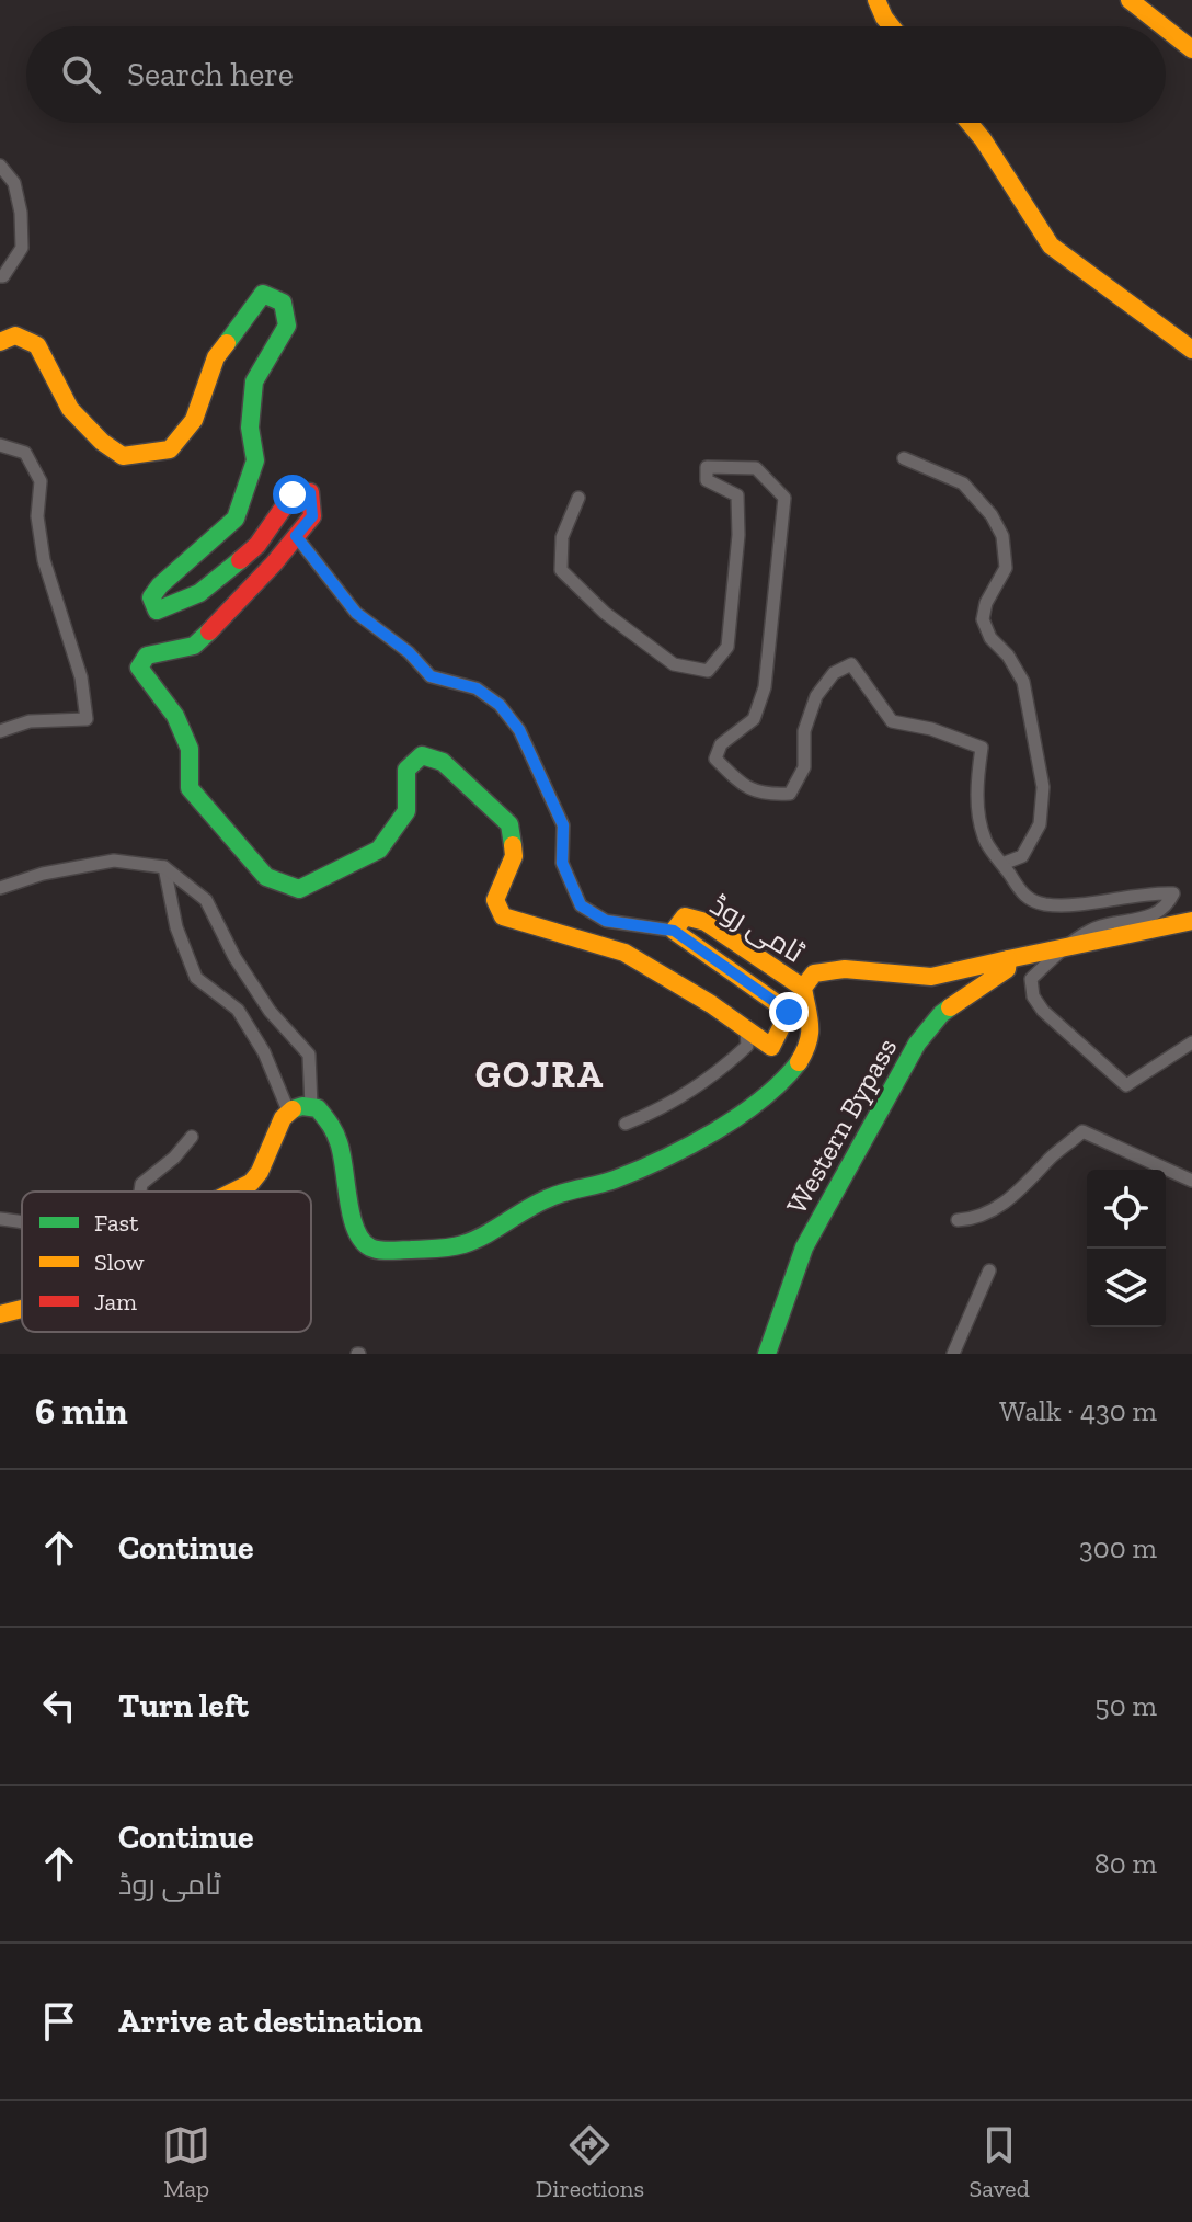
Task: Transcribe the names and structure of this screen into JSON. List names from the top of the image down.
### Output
{
  "streets": {
    "main road": ["ٹامی روڈ", "Western Bypass"]
  },
  "districts": ["GOJRA"],
  "legend": ["Fast", "Slow", "Jam"],
  "page": {
    "search": "Search here",
    "heading": ["6 min", "Walk · 430 m"],
    "list": [
      ["Continue", "300 m"],
      ["Turn left", "50 m"],
      ["Continue", "ٹامی روڈ", "80 m"],
      "Arrive at destination"
    ],
    "nav": ["Map", "Directions", "Saved"]
  }
}
